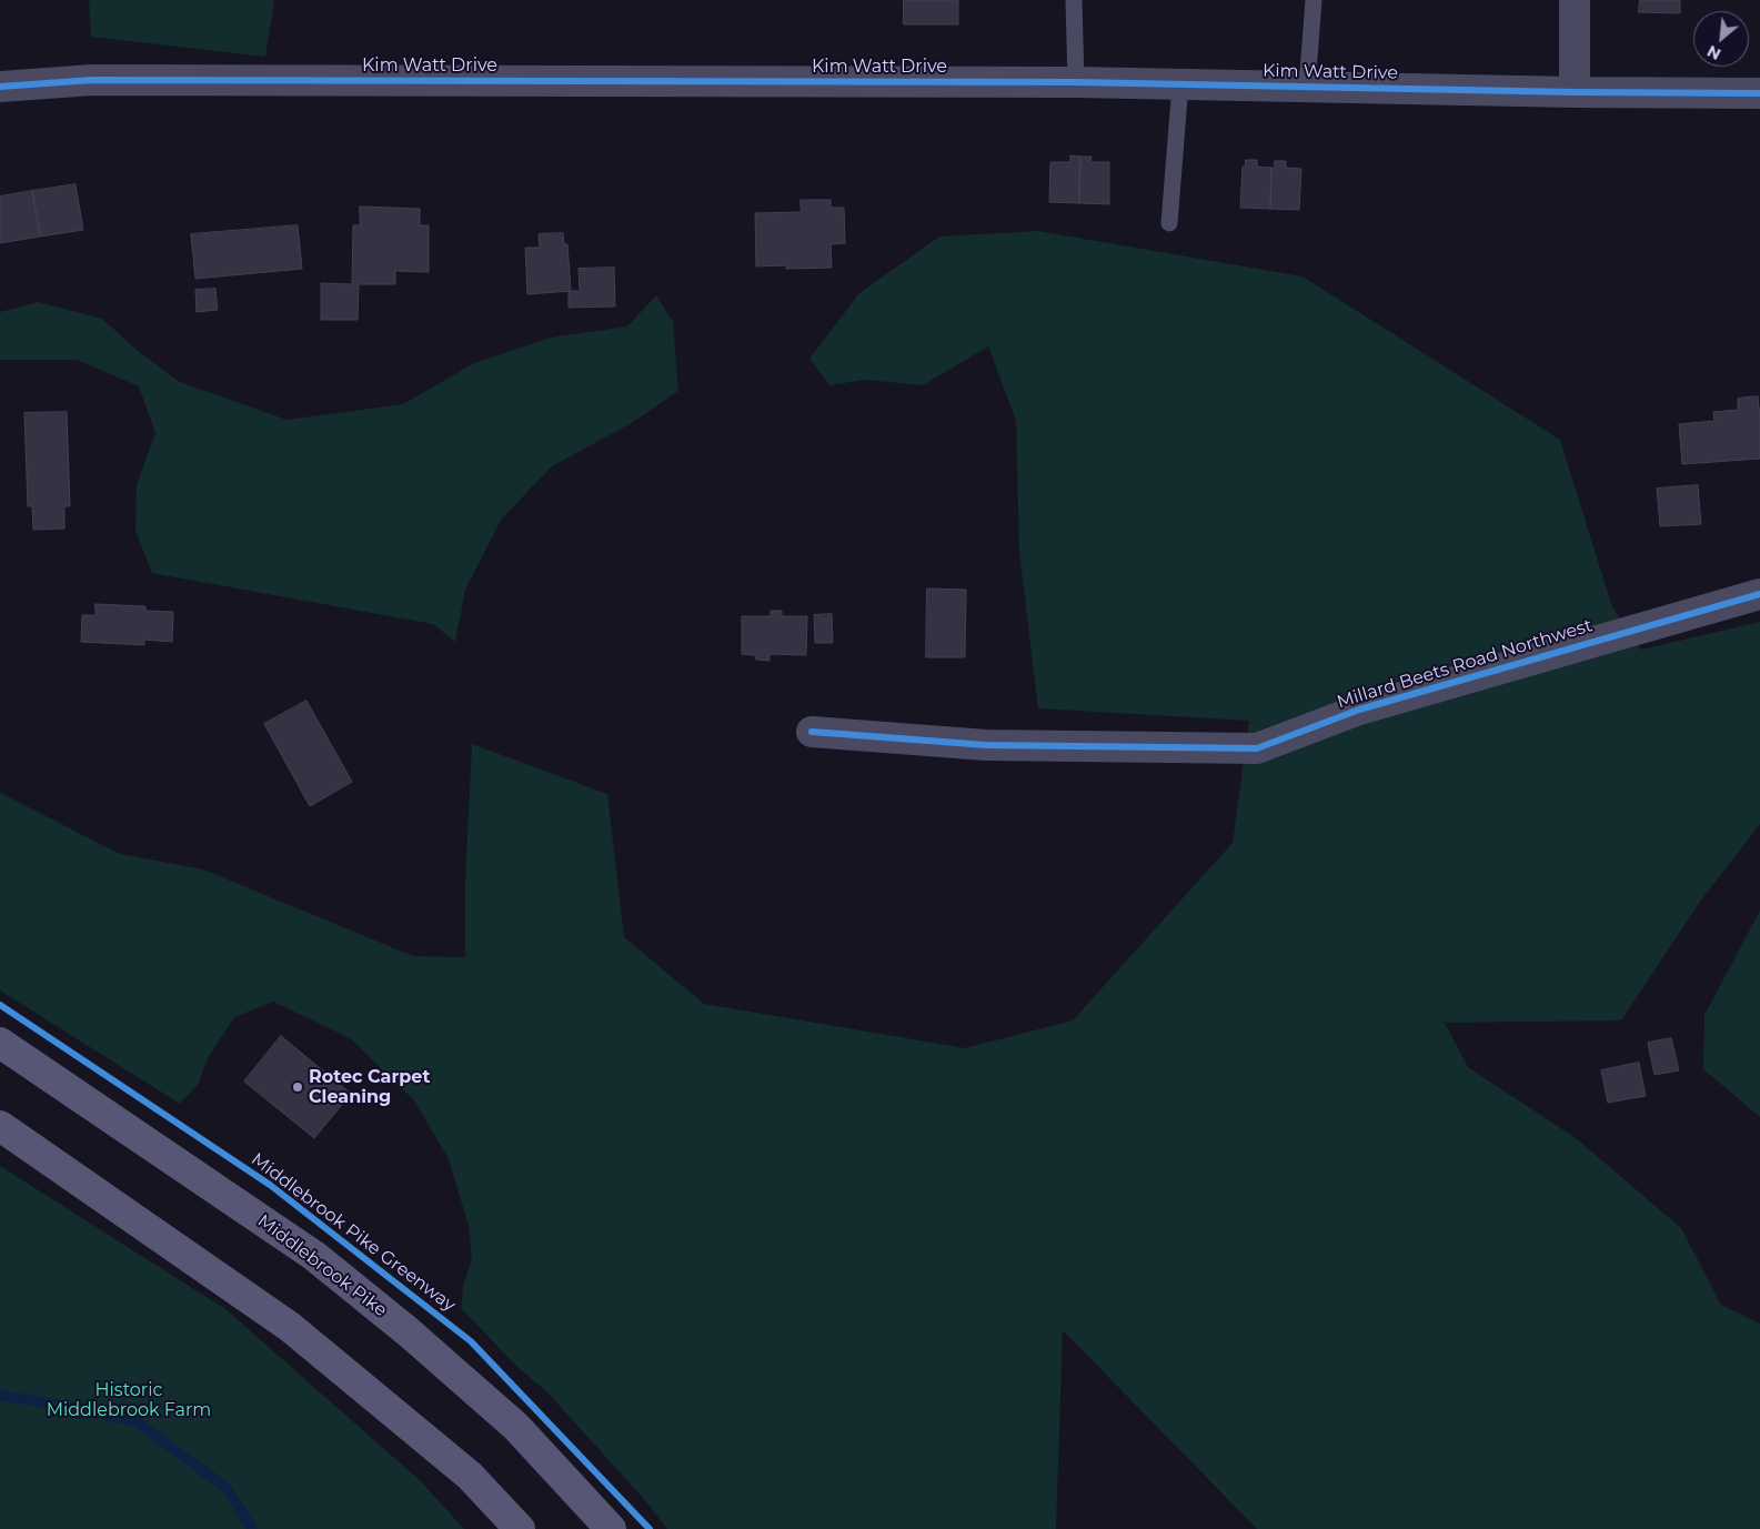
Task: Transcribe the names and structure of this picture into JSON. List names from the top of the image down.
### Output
{
  "streets": {
    "main road": ["Middlebrook Pike"],
    "street": ["Kim Watt Drive", "Millard Beets Road Northwest"],
    "cycle path": ["Middlebrook Pike Greenway"]
  },
  "parks": ["Historic Middlebrook Farm"],
  "places": ["Rotec Carpet Cleaning"],
  "north": "bottom left"
}
